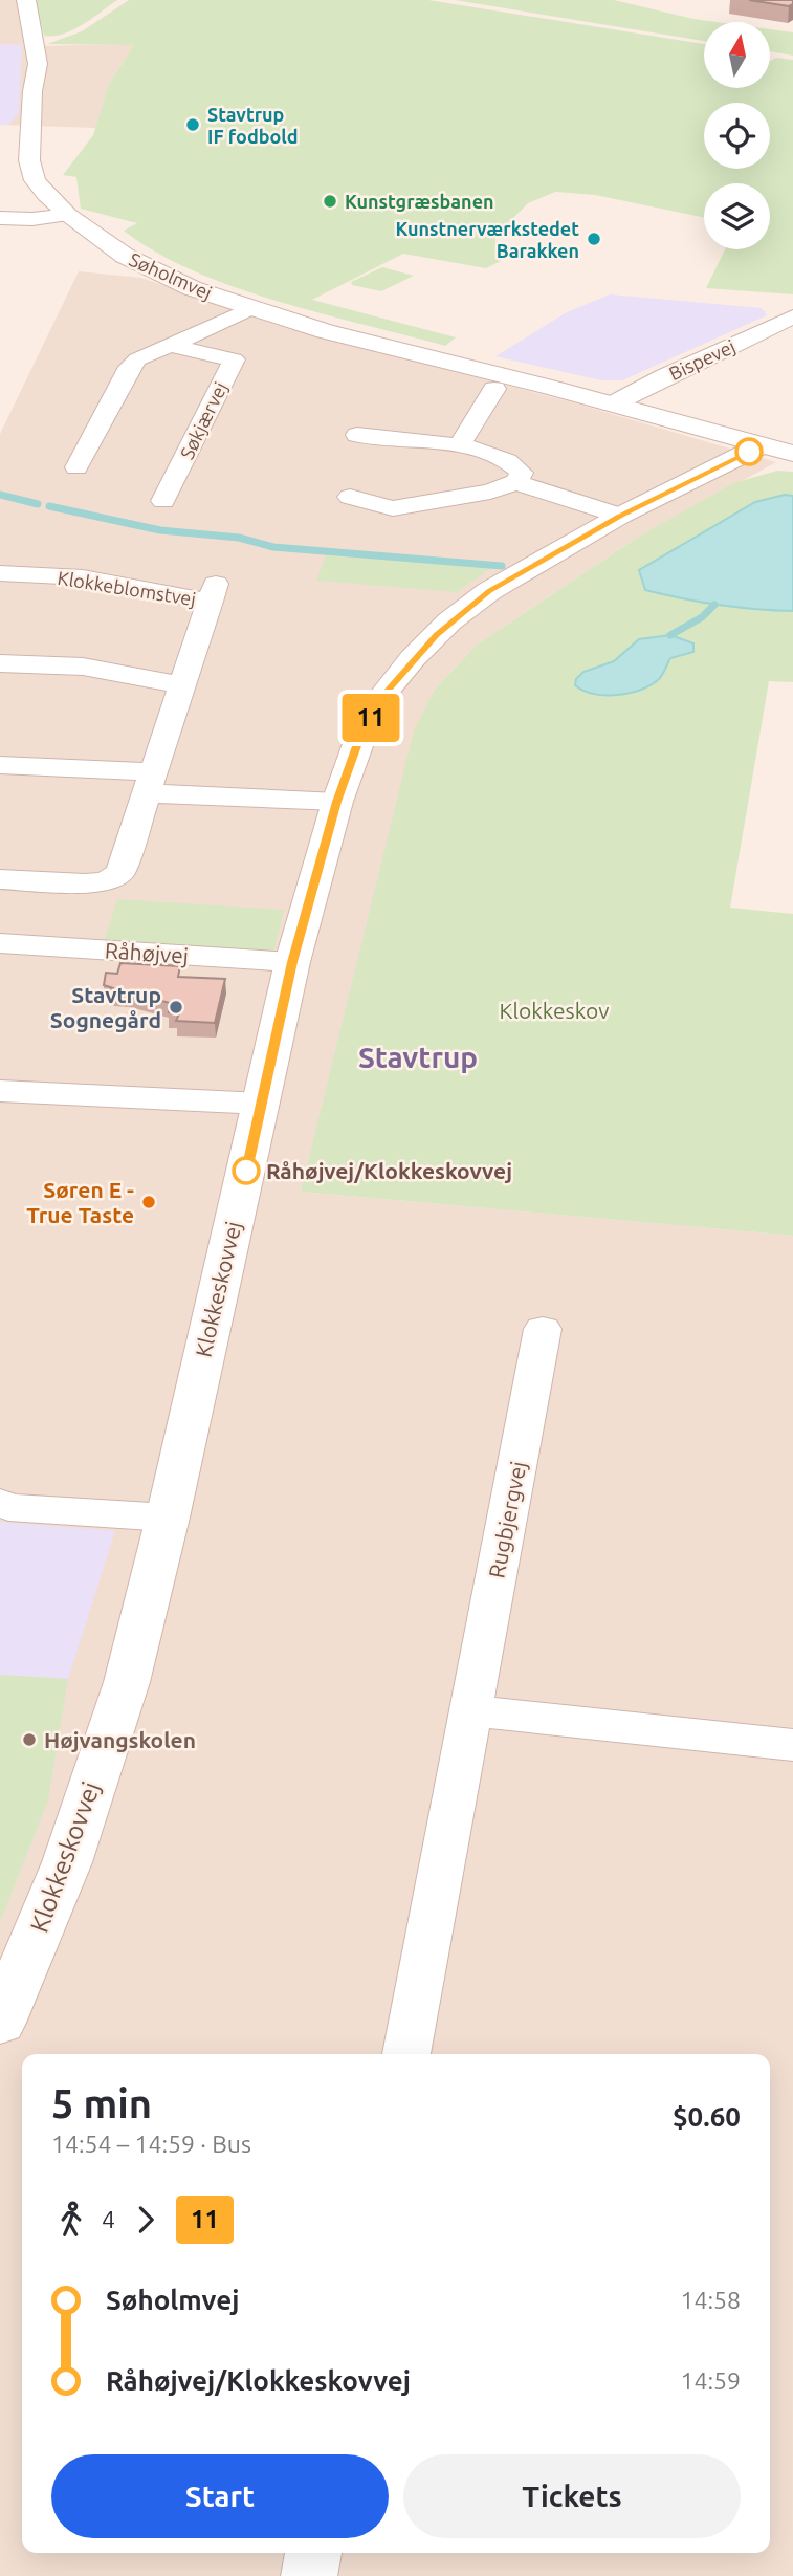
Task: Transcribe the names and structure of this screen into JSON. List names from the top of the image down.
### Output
{
  "streets": {
    "street": [
      "Søholmvej",
      "Bispevej",
      "Søkjærvej",
      "Klokkeblomstvej",
      "Råhøjvej",
      "Klokkeskovvej",
      "Rugbjergvej"
    ]
  },
  "crossings": [
    ["Søholmvej", "Bispevej"],
    ["Søholmvej", "Klokkeskovvej"],
    ["Råhøjvej", "Klokkeskovvej"]
  ],
  "districts": ["Stavtrup"],
  "parks": ["Klokkeskov"],
  "places": [
    "Stavtrup IF fodbold",
    "Kunstgræsbanen",
    "Kunstnerværkstedet Barakken",
    "Stavtrup Sognegård",
    "Råhøjvej/Klokkeskovvej",
    "Søren E - True Taste",
    "Højvangskolen"
  ],
  "lines": ["bus line 11"],
  "north": "top",
  "page": {
    "on_map": "11",
    "heading": ["5 min", "14:54 – 14:59 · Bus", "$0.60"],
    "legs": ["4", "11"],
    "list": [
      {
        "name": "Søholmvej",
        "value": "14:58"
      },
      {
        "name": "Råhøjvej/Klokkeskovvej",
        "value": "14:59"
      }
    ],
    "buttons": ["Start", "Tickets"]
  }
}
